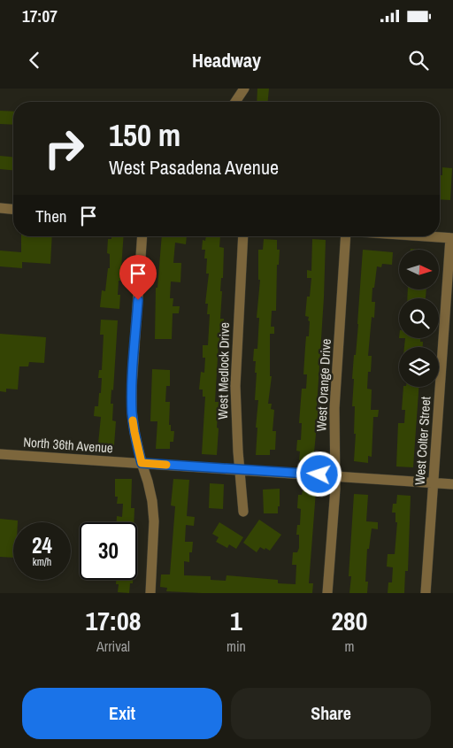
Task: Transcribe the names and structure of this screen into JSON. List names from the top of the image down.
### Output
{
  "streets": {
    "street": [
      "West Medlock Drive",
      "West Orange Drive",
      "West Colter Street",
      "North 36th Avenue"
    ]
  },
  "crossings": [
    ["West Medlock Drive", "North 36th Avenue"],
    ["West Orange Drive", "North 36th Avenue"],
    ["West Colter Street", "North 36th Avenue"]
  ],
  "north": "right",
  "page": {
    "status": "17:07",
    "header": "Headway",
    "turn": ["150 m", "West Pasadena Avenue"],
    "then": "Then",
    "speed": "24 km/h",
    "limit": "30",
    "eta": [
      "17:08",
      "Arrival",
      "1",
      "min",
      "280",
      "m"
    ],
    "buttons": ["Exit", "Share"]
  }
}
